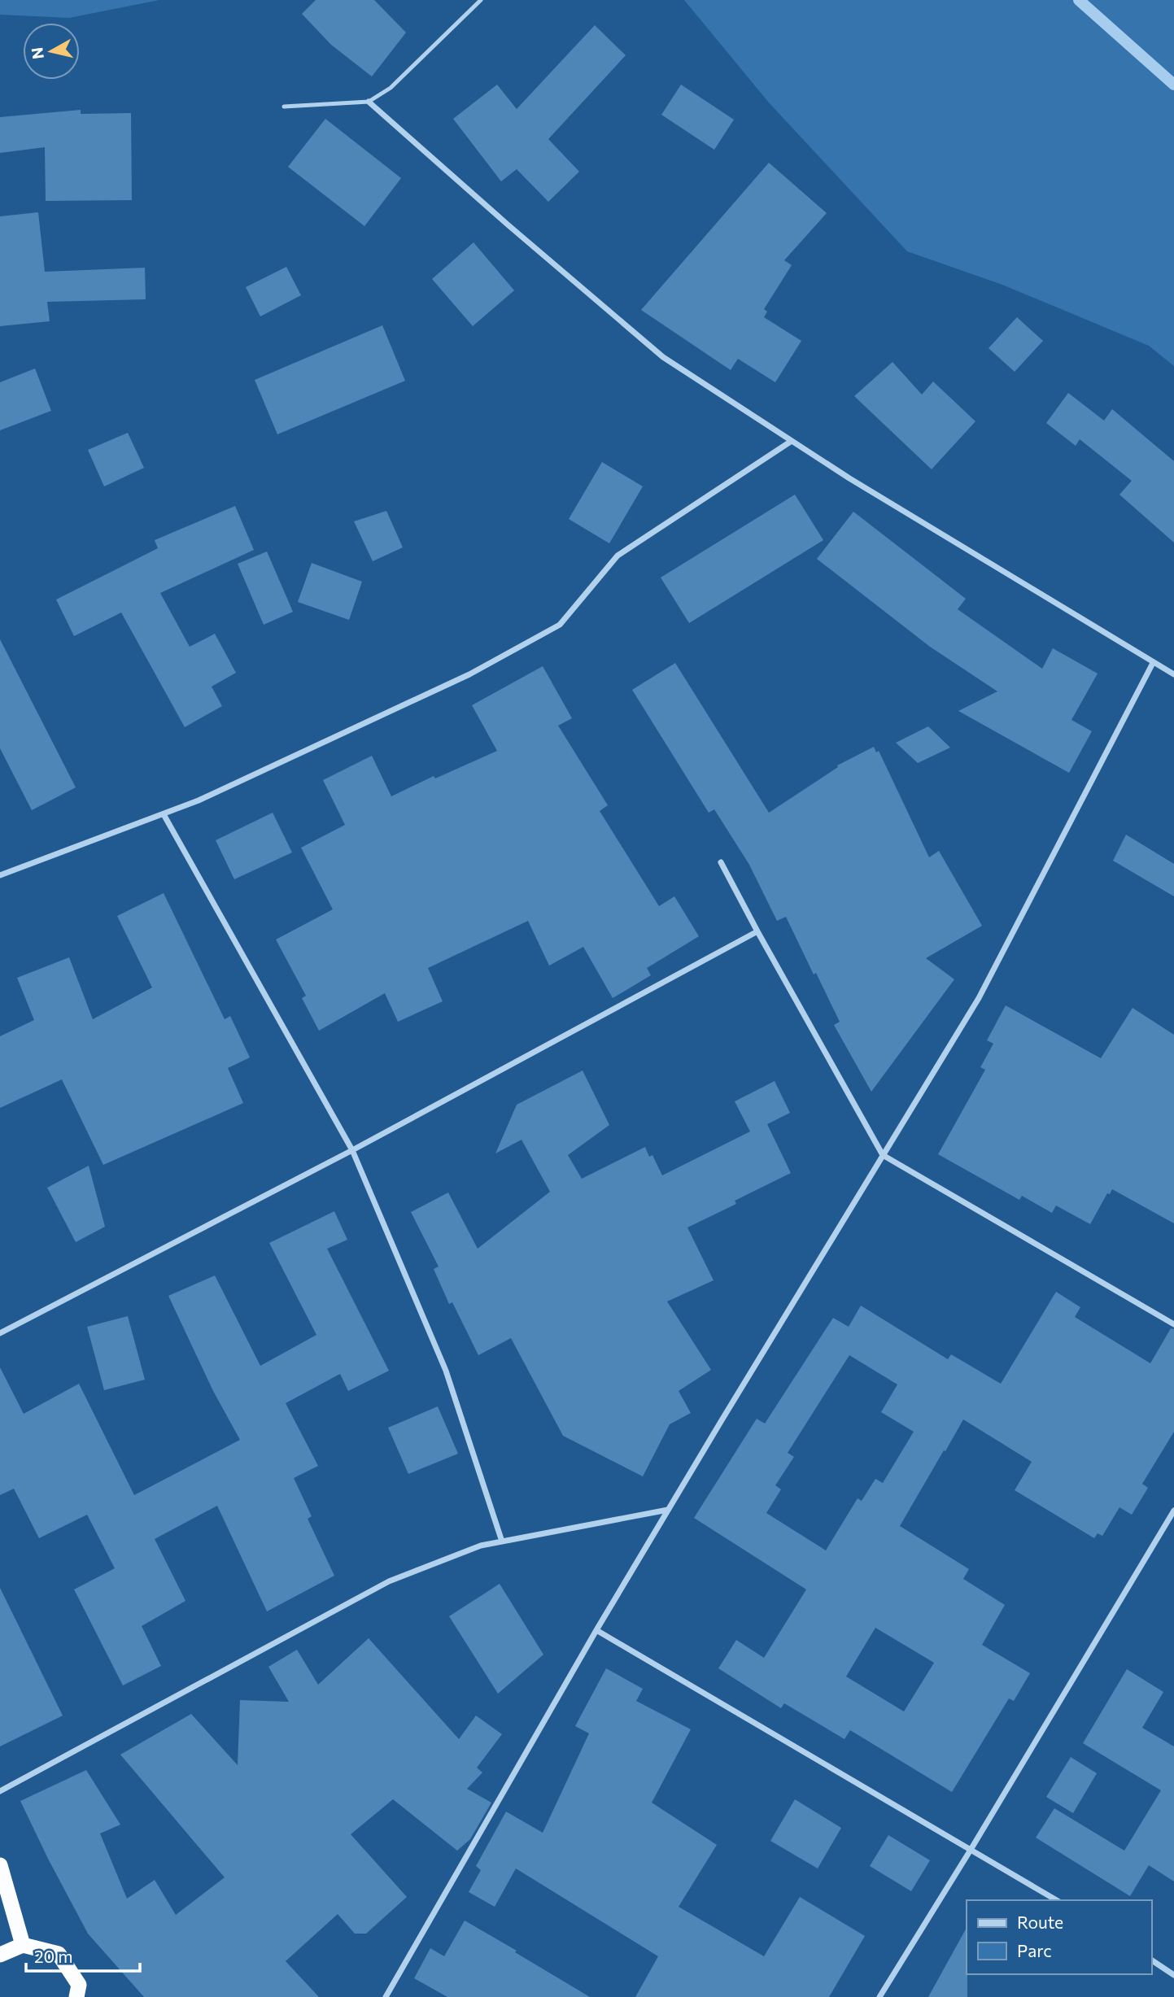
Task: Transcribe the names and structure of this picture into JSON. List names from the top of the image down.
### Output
{
  "legend": ["Route", "Parc"],
  "scale_bar": "20 m",
  "north": "left"
}
